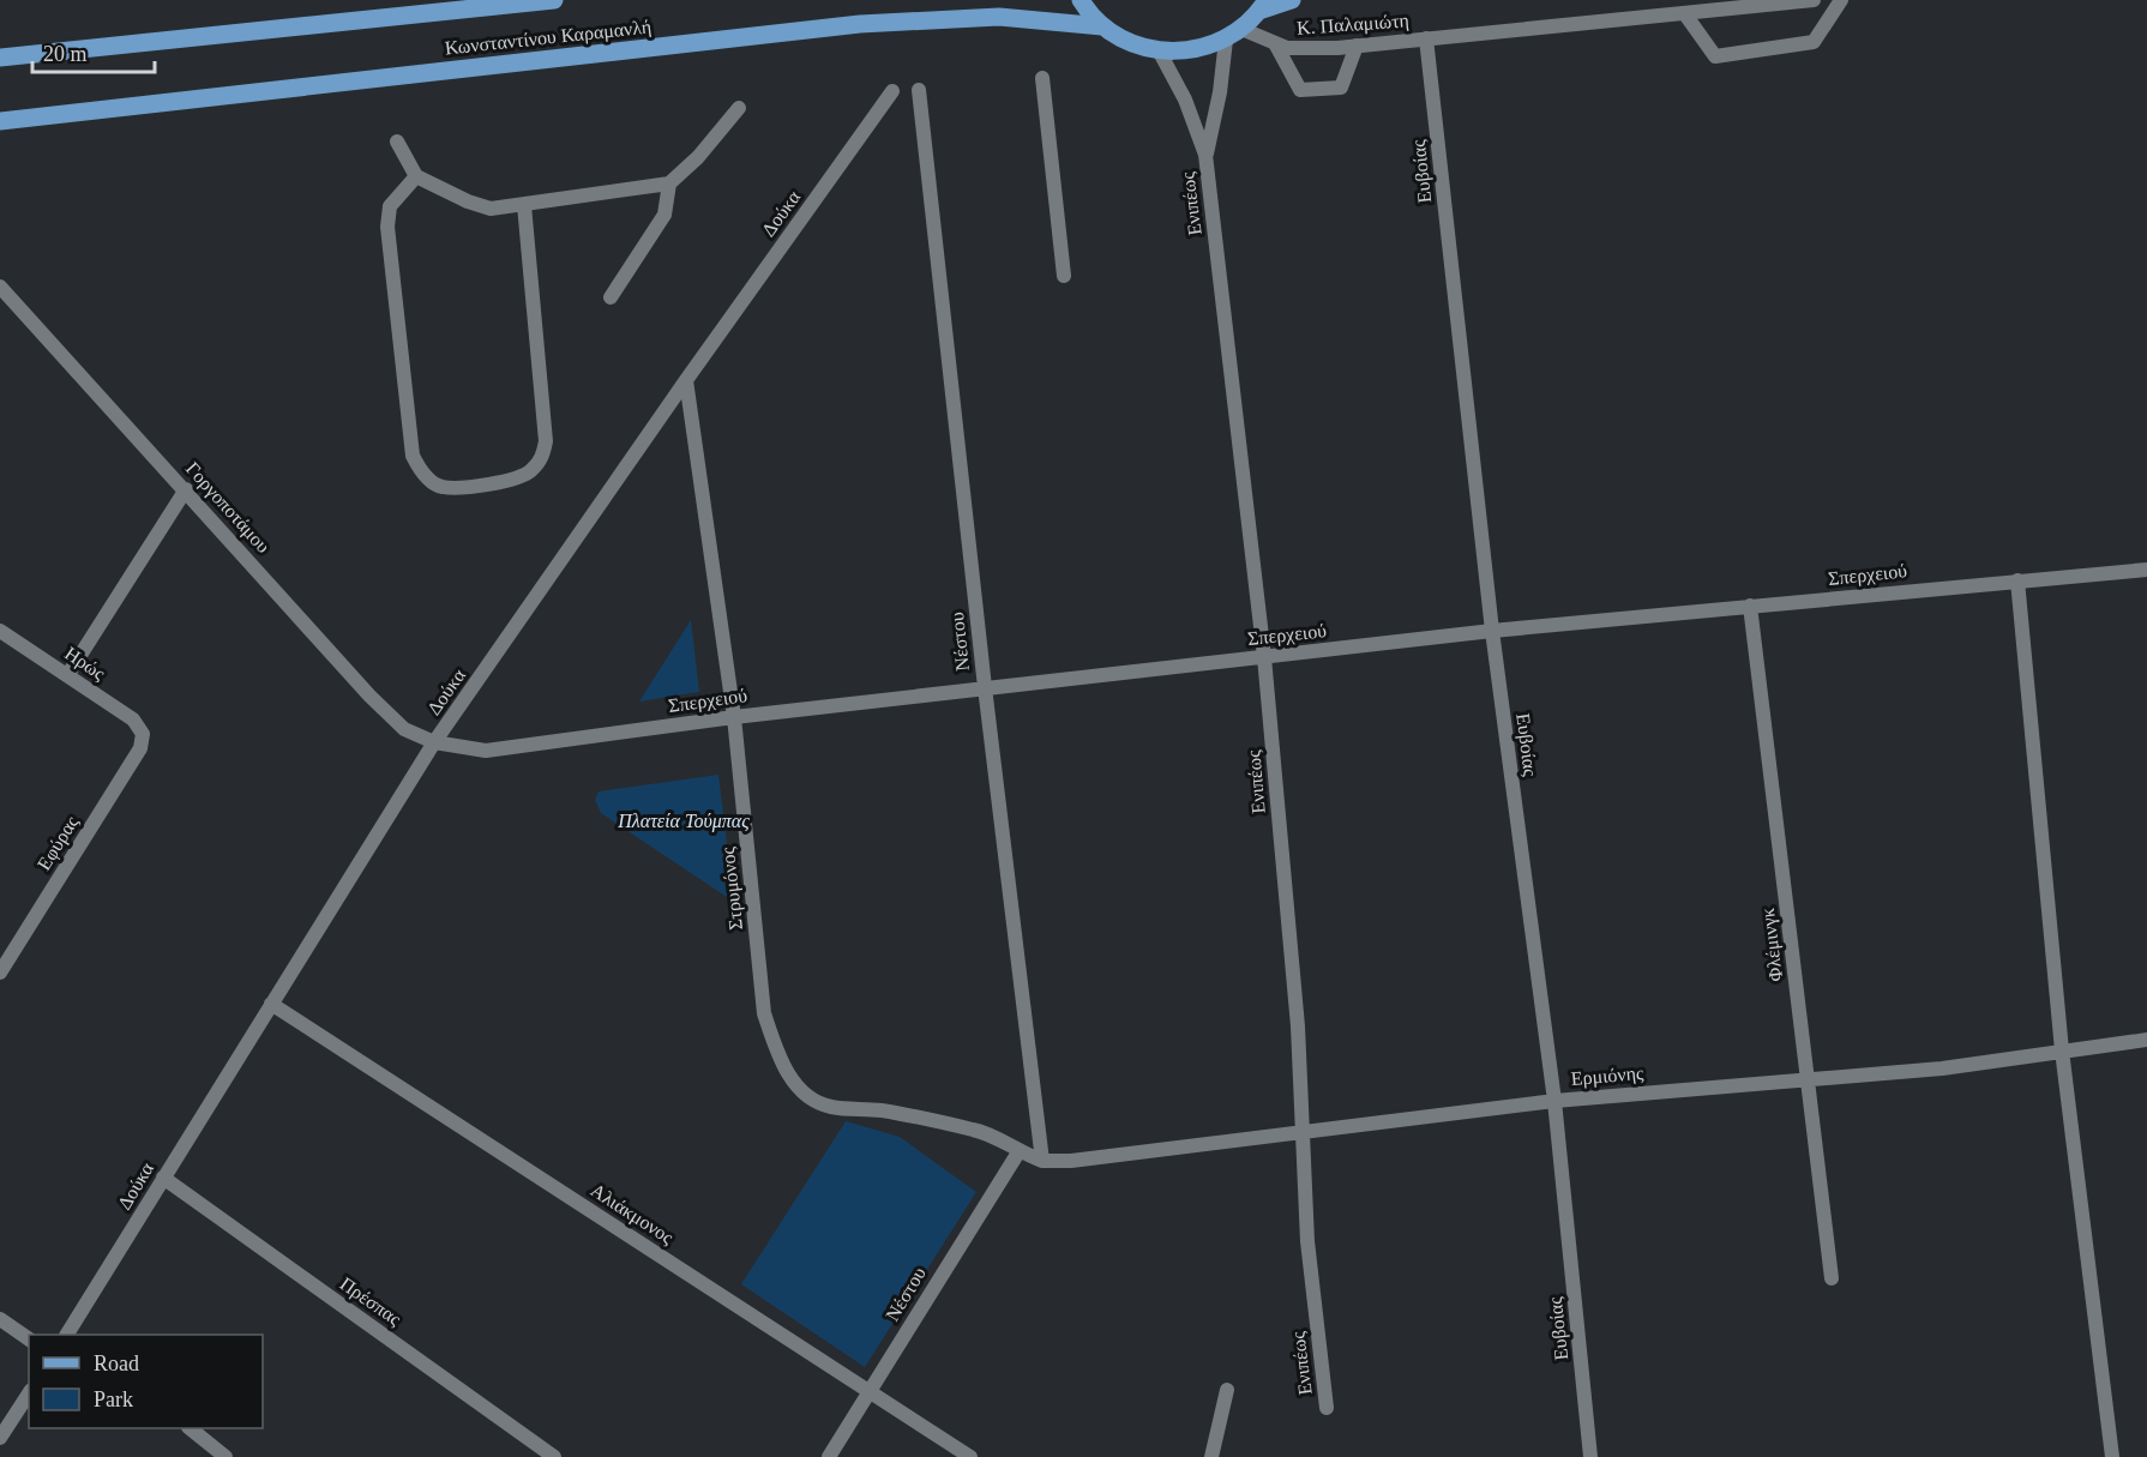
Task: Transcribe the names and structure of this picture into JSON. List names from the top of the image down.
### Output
{
  "streets": {
    "main road": ["Κωνσταντίνου Καραμανλή"],
    "street": [
      "Κ. Παλαμιώτη",
      "Ευβοίας",
      "Ενιπέως",
      "Δούκα",
      "Γοργοποτάμου",
      "Σπερχειού",
      "Νέστου",
      "Ηρώς",
      "Εφύρας",
      "Στρυμόνος",
      "Φλέμινγκ",
      "Ερμιόνης",
      "Αλιάκμονος",
      "Πρέσπας"
    ]
  },
  "crossings": [
    ["Κ. Παλαμιώτη", "Κωνσταντίνου Καραμανλή"],
    ["Κ. Παλαμιώτη", "Ευβοίας"],
    ["Κωνσταντίνου Καραμανλή", "Ενιπέως"],
    ["Ευβοίας", "Σπερχειού"],
    ["Ευβοίας", "Ερμιόνης"],
    ["Ενιπέως", "Σπερχειού"],
    ["Ενιπέως", "Ερμιόνης"],
    ["Δούκα", "Γοργοποτάμου"],
    ["Δούκα", "Σπερχειού"],
    ["Δούκα", "Στρυμόνος"],
    ["Δούκα", "Αλιάκμονος"],
    ["Δούκα", "Πρέσπας"],
    ["Γοργοποτάμου", "Σπερχειού"],
    ["Σπερχειού", "Νέστου"],
    ["Σπερχειού", "Στρυμόνος"],
    ["Σπερχειού", "Φλέμινγκ"],
    ["Νέστου", "Στρυμόνος"],
    ["Νέστου", "Ερμιόνης"],
    ["Νέστου", "Αλιάκμονος"],
    ["Ηρώς", "Εφύρας"],
    ["Στρυμόνος", "Ερμιόνης"],
    ["Φλέμινγκ", "Ερμιόνης"]
  ],
  "parks": ["Πλατεία Τούμπας"],
  "legend": ["Road", "Park"],
  "scale_bar": "20 m"
}
